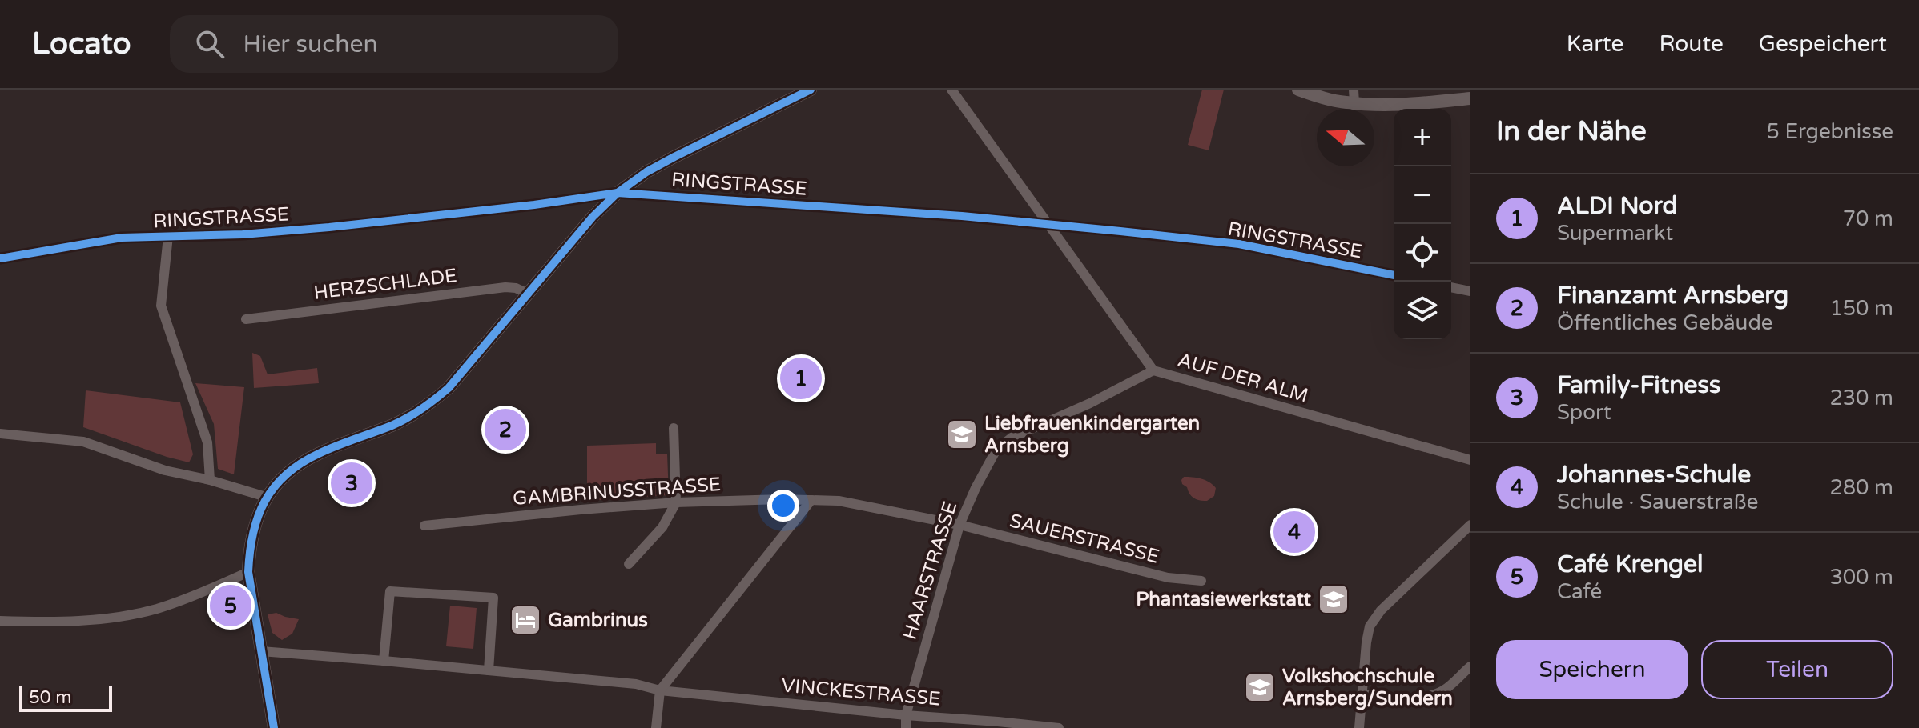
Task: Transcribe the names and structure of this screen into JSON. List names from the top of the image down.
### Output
{
  "streets": {
    "street": [
      "RINGSTRASSE",
      "HERZSCHLADE",
      "AUF DER ALM",
      "GAMBRINUSSTRASSE",
      "SAUERSTRASSE",
      "HAARSTRASSE",
      "VINCKESTRASSE"
    ]
  },
  "crossings": [
    ["RINGSTRASSE", "AUF DER ALM"],
    ["AUF DER ALM", "HAARSTRASSE"],
    ["GAMBRINUSSTRASSE", "SAUERSTRASSE"],
    ["GAMBRINUSSTRASSE", "HAARSTRASSE"],
    ["SAUERSTRASSE", "HAARSTRASSE"],
    ["HAARSTRASSE", "VINCKESTRASSE"]
  ],
  "places": {
    "school or university": ["Liebfrauenkindergarten Arnsberg", "Phantasiewerkstatt", "Volkshochschule Arnsberg/Sundern"],
    "hotel": ["Gambrinus"]
  },
  "scale_bar": "50 m",
  "north": "left",
  "page": {
    "header": "Locato",
    "search": "Hier suchen",
    "nav": ["Karte", "Route", "Gespeichert"],
    "heading": ["In der Nähe", "5 Ergebnisse"],
    "map_buttons": ["+", "−"],
    "list": [
      {
        "mark": "1",
        "name": "ALDI Nord",
        "note": "Supermarkt",
        "value": "70 m"
      },
      {
        "mark": "2",
        "name": "Finanzamt Arnsberg",
        "note": "Öffentliches Gebäude",
        "value": "150 m"
      },
      {
        "mark": "3",
        "name": "Family-Fitness",
        "note": "Sport",
        "value": "230 m"
      },
      {
        "mark": "4",
        "name": "Johannes-Schule",
        "note": "Schule · Sauerstraße",
        "value": "280 m"
      },
      {
        "mark": "5",
        "name": "Café Krengel",
        "note": "Café",
        "value": "300 m"
      }
    ],
    "pins": [
      "1",
      "2",
      "3",
      "4",
      "5"
    ],
    "buttons": ["Speichern", "Teilen"],
    "scale": "50 m"
  }
}
